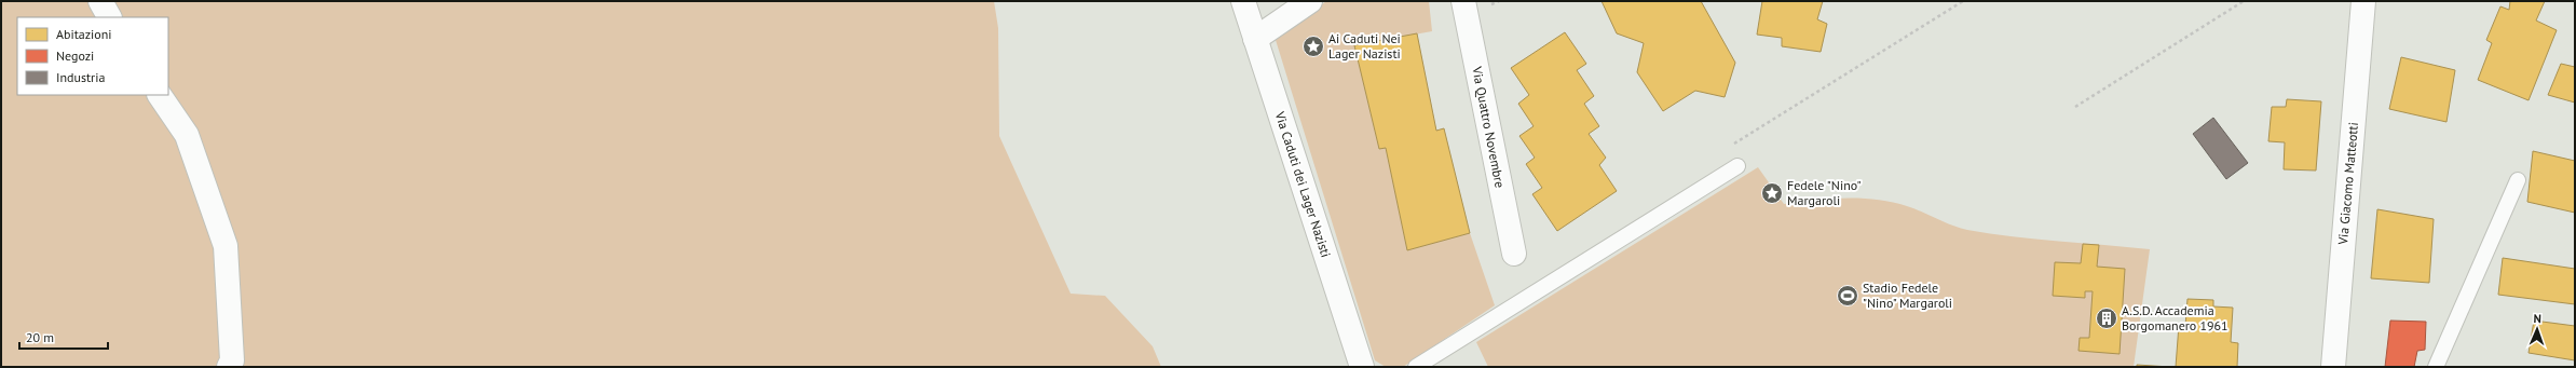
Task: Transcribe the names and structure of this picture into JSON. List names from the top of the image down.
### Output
{
  "streets": {
    "street": ["Via Quattro Novembre", "Via Giacomo Matteotti", "Via Caduti dei Lager Nazisti"]
  },
  "places": {
    "place": ["Ai Caduti Nei Lager Nazisti", "Fedele \"Nino\" Margaroli"],
    "sports": ["Stadio Fedele \"Nino\" Margaroli"],
    "building": ["A.S.D. Accademia Borgomanero 1961"]
  },
  "legend": ["Abitazioni", "Negozi", "Industria"],
  "scale_bar": "20 m",
  "north": "top"
}
